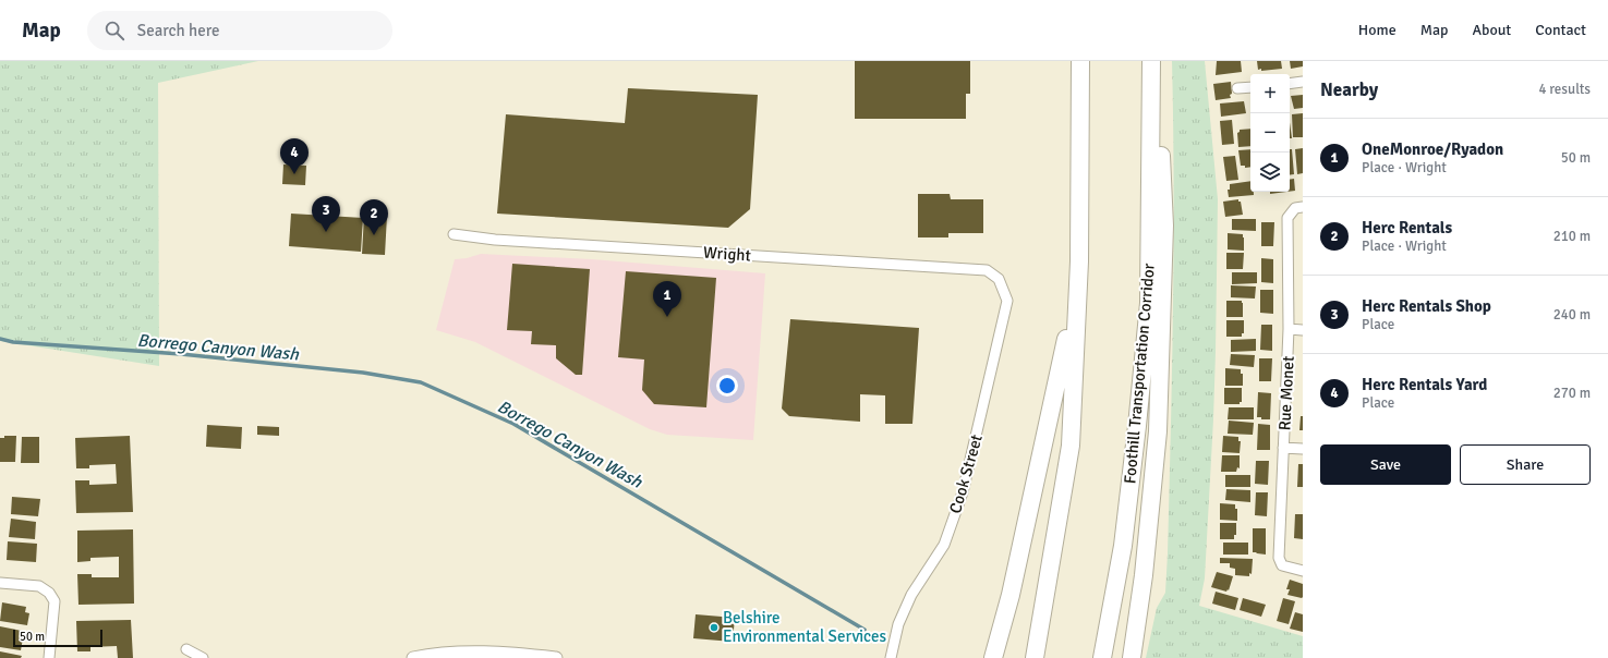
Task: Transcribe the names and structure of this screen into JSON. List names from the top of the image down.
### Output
{
  "streets": {
    "highway": ["Foothill Transportation Corridor"],
    "street": ["Wright", "Rue Monet", "Cook Street"]
  },
  "crossings": [
    ["Wright", "Cook Street"]
  ],
  "water": ["Borrego Canyon Wash"],
  "places": ["Belshire Environmental Services"],
  "scale_bar": "50 m",
  "page": {
    "header": "Map",
    "search": "Search here",
    "nav": [
      "Home",
      "Map",
      "About",
      "Contact"
    ],
    "heading": ["Nearby", "4 results"],
    "map_buttons": ["+", "−"],
    "list": [
      {
        "mark": "1",
        "name": "OneMonroe/Ryadon",
        "note": "Place · Wright",
        "value": "50 m"
      },
      {
        "mark": "2",
        "name": "Herc Rentals",
        "note": "Place · Wright",
        "value": "210 m"
      },
      {
        "mark": "3",
        "name": "Herc Rentals Shop",
        "note": "Place",
        "value": "240 m"
      },
      {
        "mark": "4",
        "name": "Herc Rentals Yard",
        "note": "Place",
        "value": "270 m"
      }
    ],
    "pins": [
      "4",
      "3",
      "2",
      "1"
    ],
    "buttons": ["Save", "Share"],
    "scale": "50 m"
  }
}
